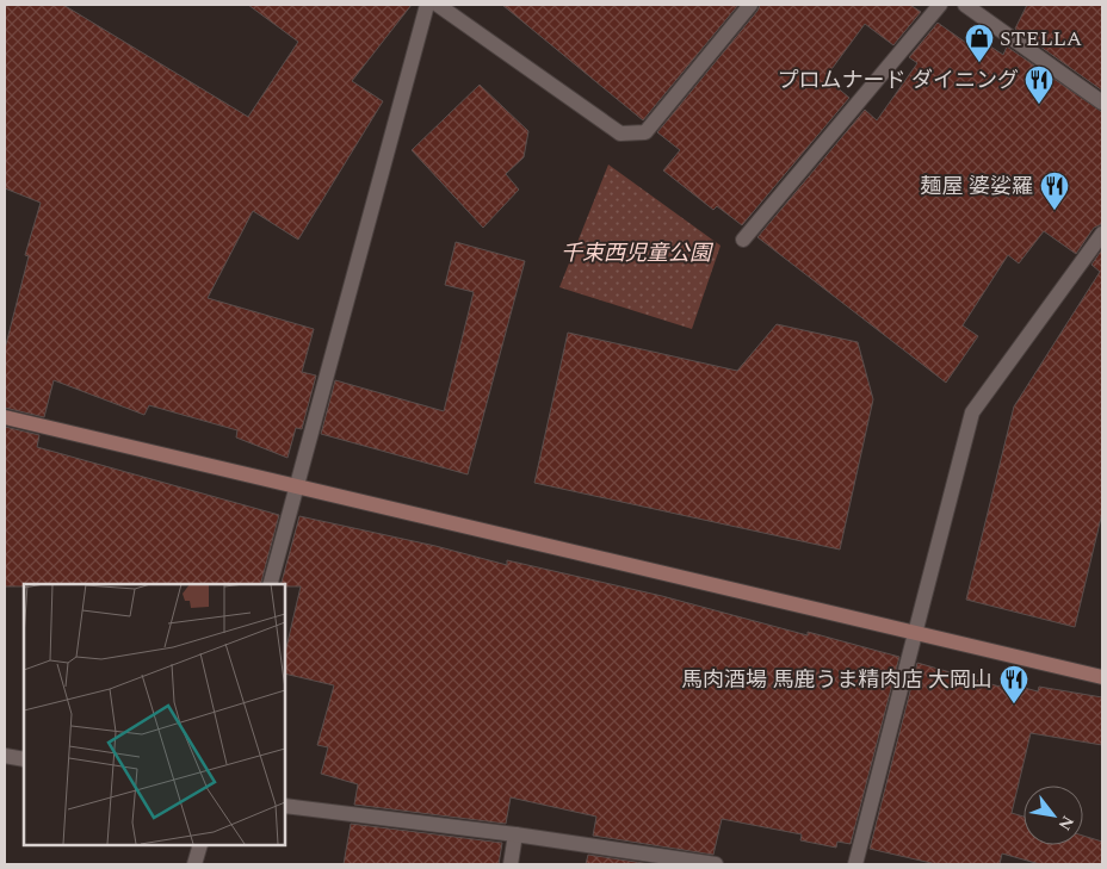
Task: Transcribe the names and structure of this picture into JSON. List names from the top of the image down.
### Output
{
  "parks": ["千束西児童公園"],
  "places": {
    "shop": ["STELLA"],
    "restaurant": ["プロムナード ダイニング", "麺屋 婆娑羅", "馬肉酒場 馬鹿うま精肉店 大岡山"]
  },
  "north": "bottom right"
}
